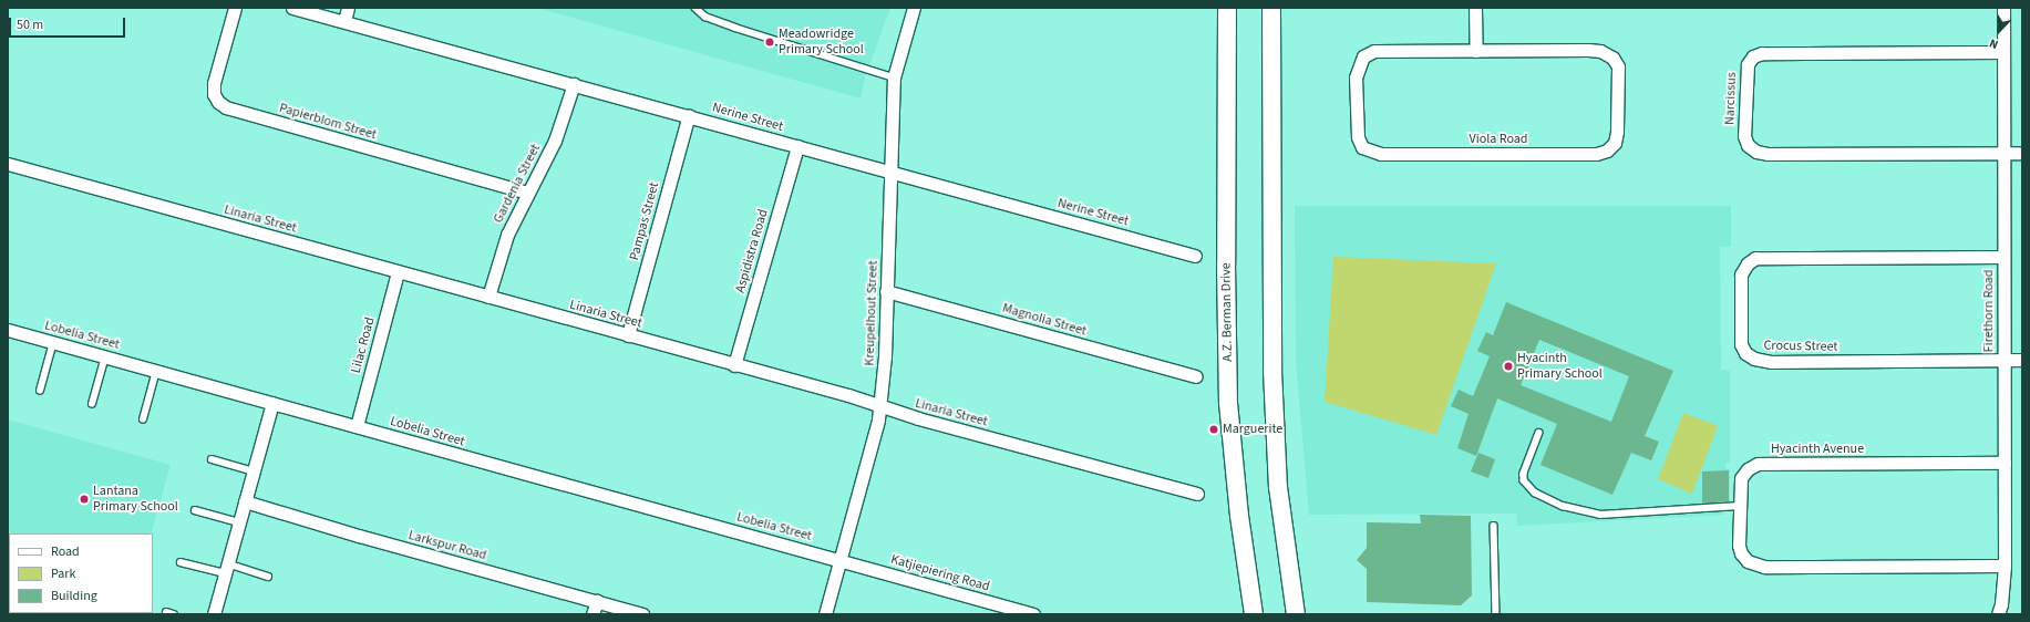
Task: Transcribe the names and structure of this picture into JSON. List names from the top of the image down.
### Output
{
  "streets": {
    "main road": ["A.Z. Berman Drive"],
    "street": [
      "Narcissus",
      "Nerine Street",
      "Papierblom Street",
      "Viola Road",
      "Gardenia Street",
      "Linaria Street",
      "Pampas Street",
      "Aspidistra Road",
      "Firethorn Road",
      "Kreupelhout Street",
      "Magnolia Street",
      "Lobelia Street",
      "Lilac Road",
      "Crocus Street",
      "Hyacinth Avenue",
      "Larkspur Road",
      "Katjiepiering Road"
    ]
  },
  "crossings": [
    ["Narcissus", "Firethorn Road"],
    ["Nerine Street", "Gardenia Street"],
    ["Nerine Street", "Pampas Street"],
    ["Nerine Street", "Aspidistra Road"],
    ["Nerine Street", "Kreupelhout Street"],
    ["Papierblom Street", "Gardenia Street"],
    ["Gardenia Street", "Linaria Street"],
    ["Linaria Street", "Pampas Street"],
    ["Linaria Street", "Aspidistra Road"],
    ["Linaria Street", "Kreupelhout Street"],
    ["Linaria Street", "Lilac Road"],
    ["Firethorn Road", "Crocus Street"],
    ["Firethorn Road", "Hyacinth Avenue"],
    ["Kreupelhout Street", "Magnolia Street"],
    ["Kreupelhout Street", "Lobelia Street"],
    ["Kreupelhout Street", "Katjiepiering Road"],
    ["Lobelia Street", "Lilac Road"],
    ["Lobelia Street", "Katjiepiering Road"]
  ],
  "places": [
    "Meadowridge Primary School",
    "Hyacinth Primary School",
    "Marguerite",
    "Lantana Primary School"
  ],
  "legend": ["Road", "Park", "Building"],
  "scale_bar": "50 m",
  "north": "bottom"
}
